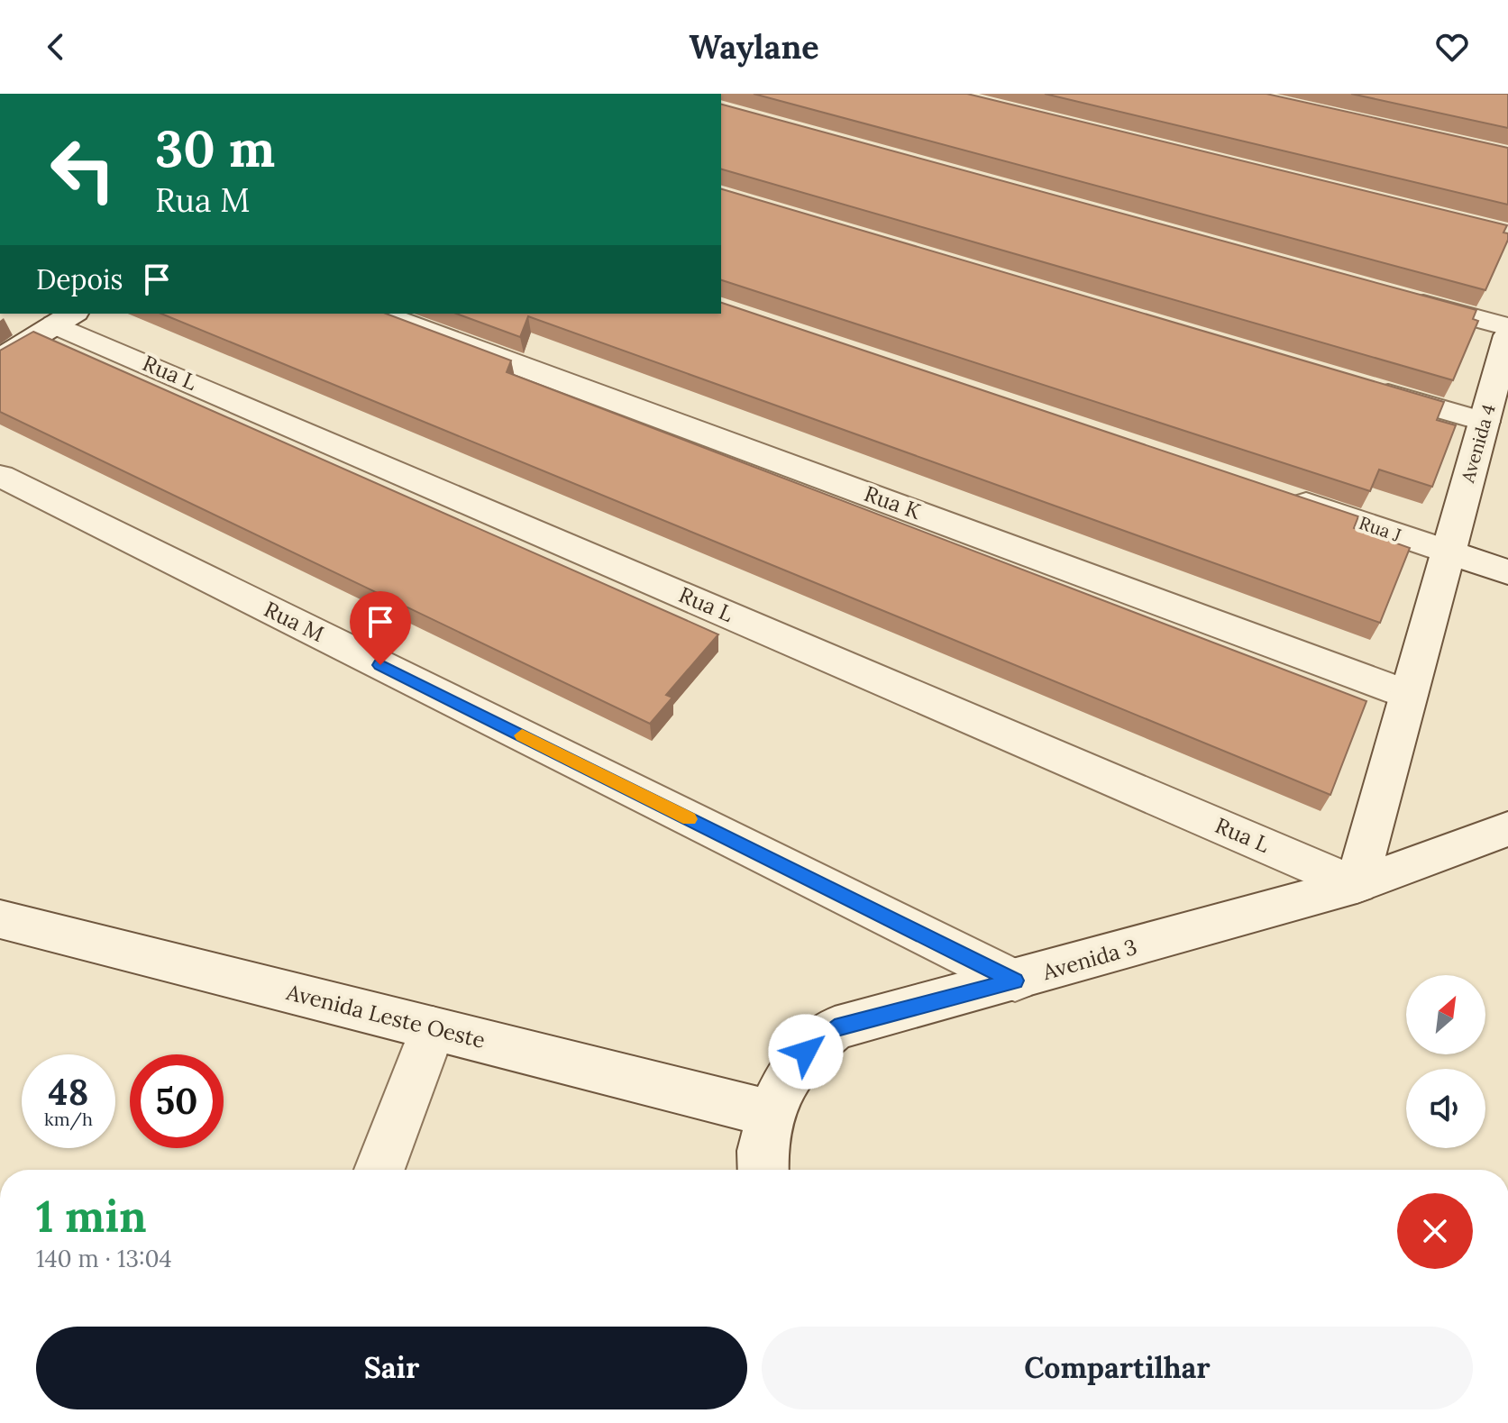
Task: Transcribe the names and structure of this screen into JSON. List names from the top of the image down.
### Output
{
  "streets": {
    "street": [
      "Rua L",
      "Avenida 4",
      "Rua K",
      "Rua J",
      "Rua M",
      "Avenida 3",
      "Avenida Leste Oeste"
    ]
  },
  "crossings": [
    ["Rua L", "Avenida 4"],
    ["Rua L", "Avenida 3"],
    ["Avenida 4", "Rua K"],
    ["Avenida 4", "Rua J"],
    ["Avenida 4", "Avenida 3"],
    ["Rua M", "Avenida 3"],
    ["Avenida 3", "Avenida Leste Oeste"]
  ],
  "north": "top right",
  "page": {
    "header": "Waylane",
    "turn": ["30 m", "Rua M"],
    "then": "Depois",
    "speed": "48 km/h",
    "limit": "50",
    "heading": ["1 min", "140 m · 13:04"],
    "buttons": ["Sair", "Compartilhar"]
  }
}
